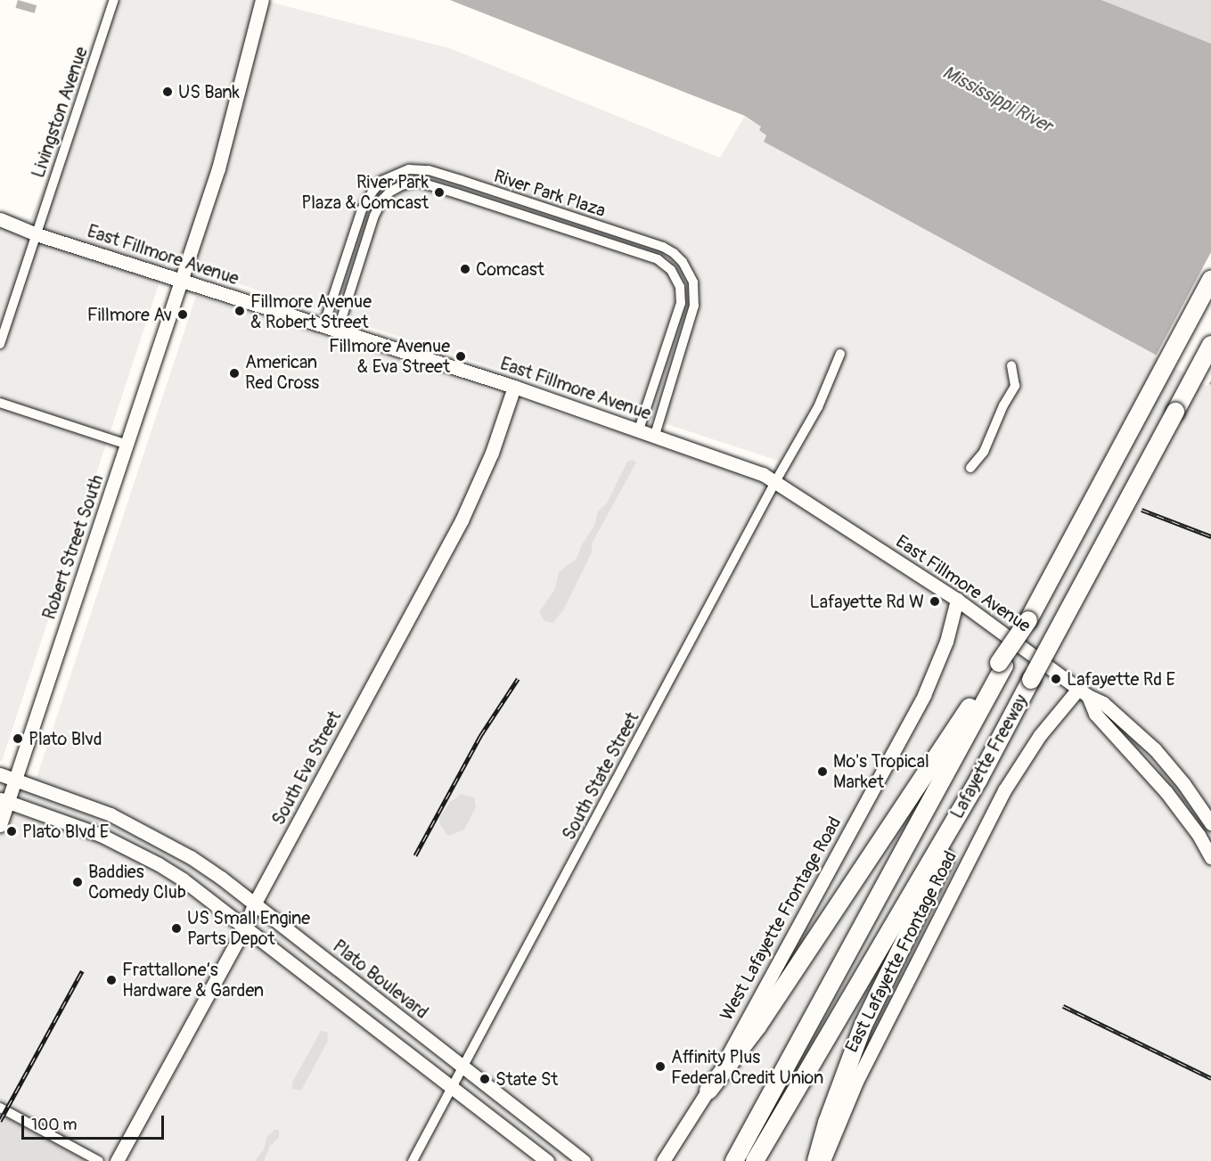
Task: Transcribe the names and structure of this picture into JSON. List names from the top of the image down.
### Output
{
  "streets": {
    "highway": ["Lafayette Freeway"],
    "street": [
      "Livingston Avenue",
      "River Park Plaza",
      "East Fillmore Avenue",
      "Robert Street South",
      "South Eva Street",
      "South State Street",
      "West Lafayette Frontage Road",
      "East Lafayette Frontage Road",
      "Plato Boulevard"
    ]
  },
  "crossings": [
    ["Livingston Avenue", "East Fillmore Avenue"],
    ["River Park Plaza", "East Fillmore Avenue"],
    ["East Fillmore Avenue", "Robert Street South"],
    ["East Fillmore Avenue", "South Eva Street"],
    ["East Fillmore Avenue", "South State Street"],
    ["East Fillmore Avenue", "West Lafayette Frontage Road"],
    ["East Fillmore Avenue", "East Lafayette Frontage Road"],
    ["Robert Street South", "Plato Boulevard"],
    ["South Eva Street", "Plato Boulevard"],
    ["South State Street", "Plato Boulevard"]
  ],
  "water": ["Mississippi River"],
  "places": [
    "US Bank",
    "River Park Plaza & Comcast",
    "Comcast",
    "Fillmore Avenue & Robert Street",
    "Fillmore Av",
    "Fillmore Avenue & Eva Street",
    "American Red Cross",
    "Lafayette Rd W",
    "Lafayette Rd E",
    "Plato Blvd",
    "Mo's Tropical Market",
    "Plato Blvd E",
    "Baddies Comedy Club",
    "US Small Engine Parts Depot",
    "Frattallone’s Hardware & Garden",
    "Affinity Plus Federal Credit Union",
    "State St"
  ],
  "scale_bar": "100 m"
}
